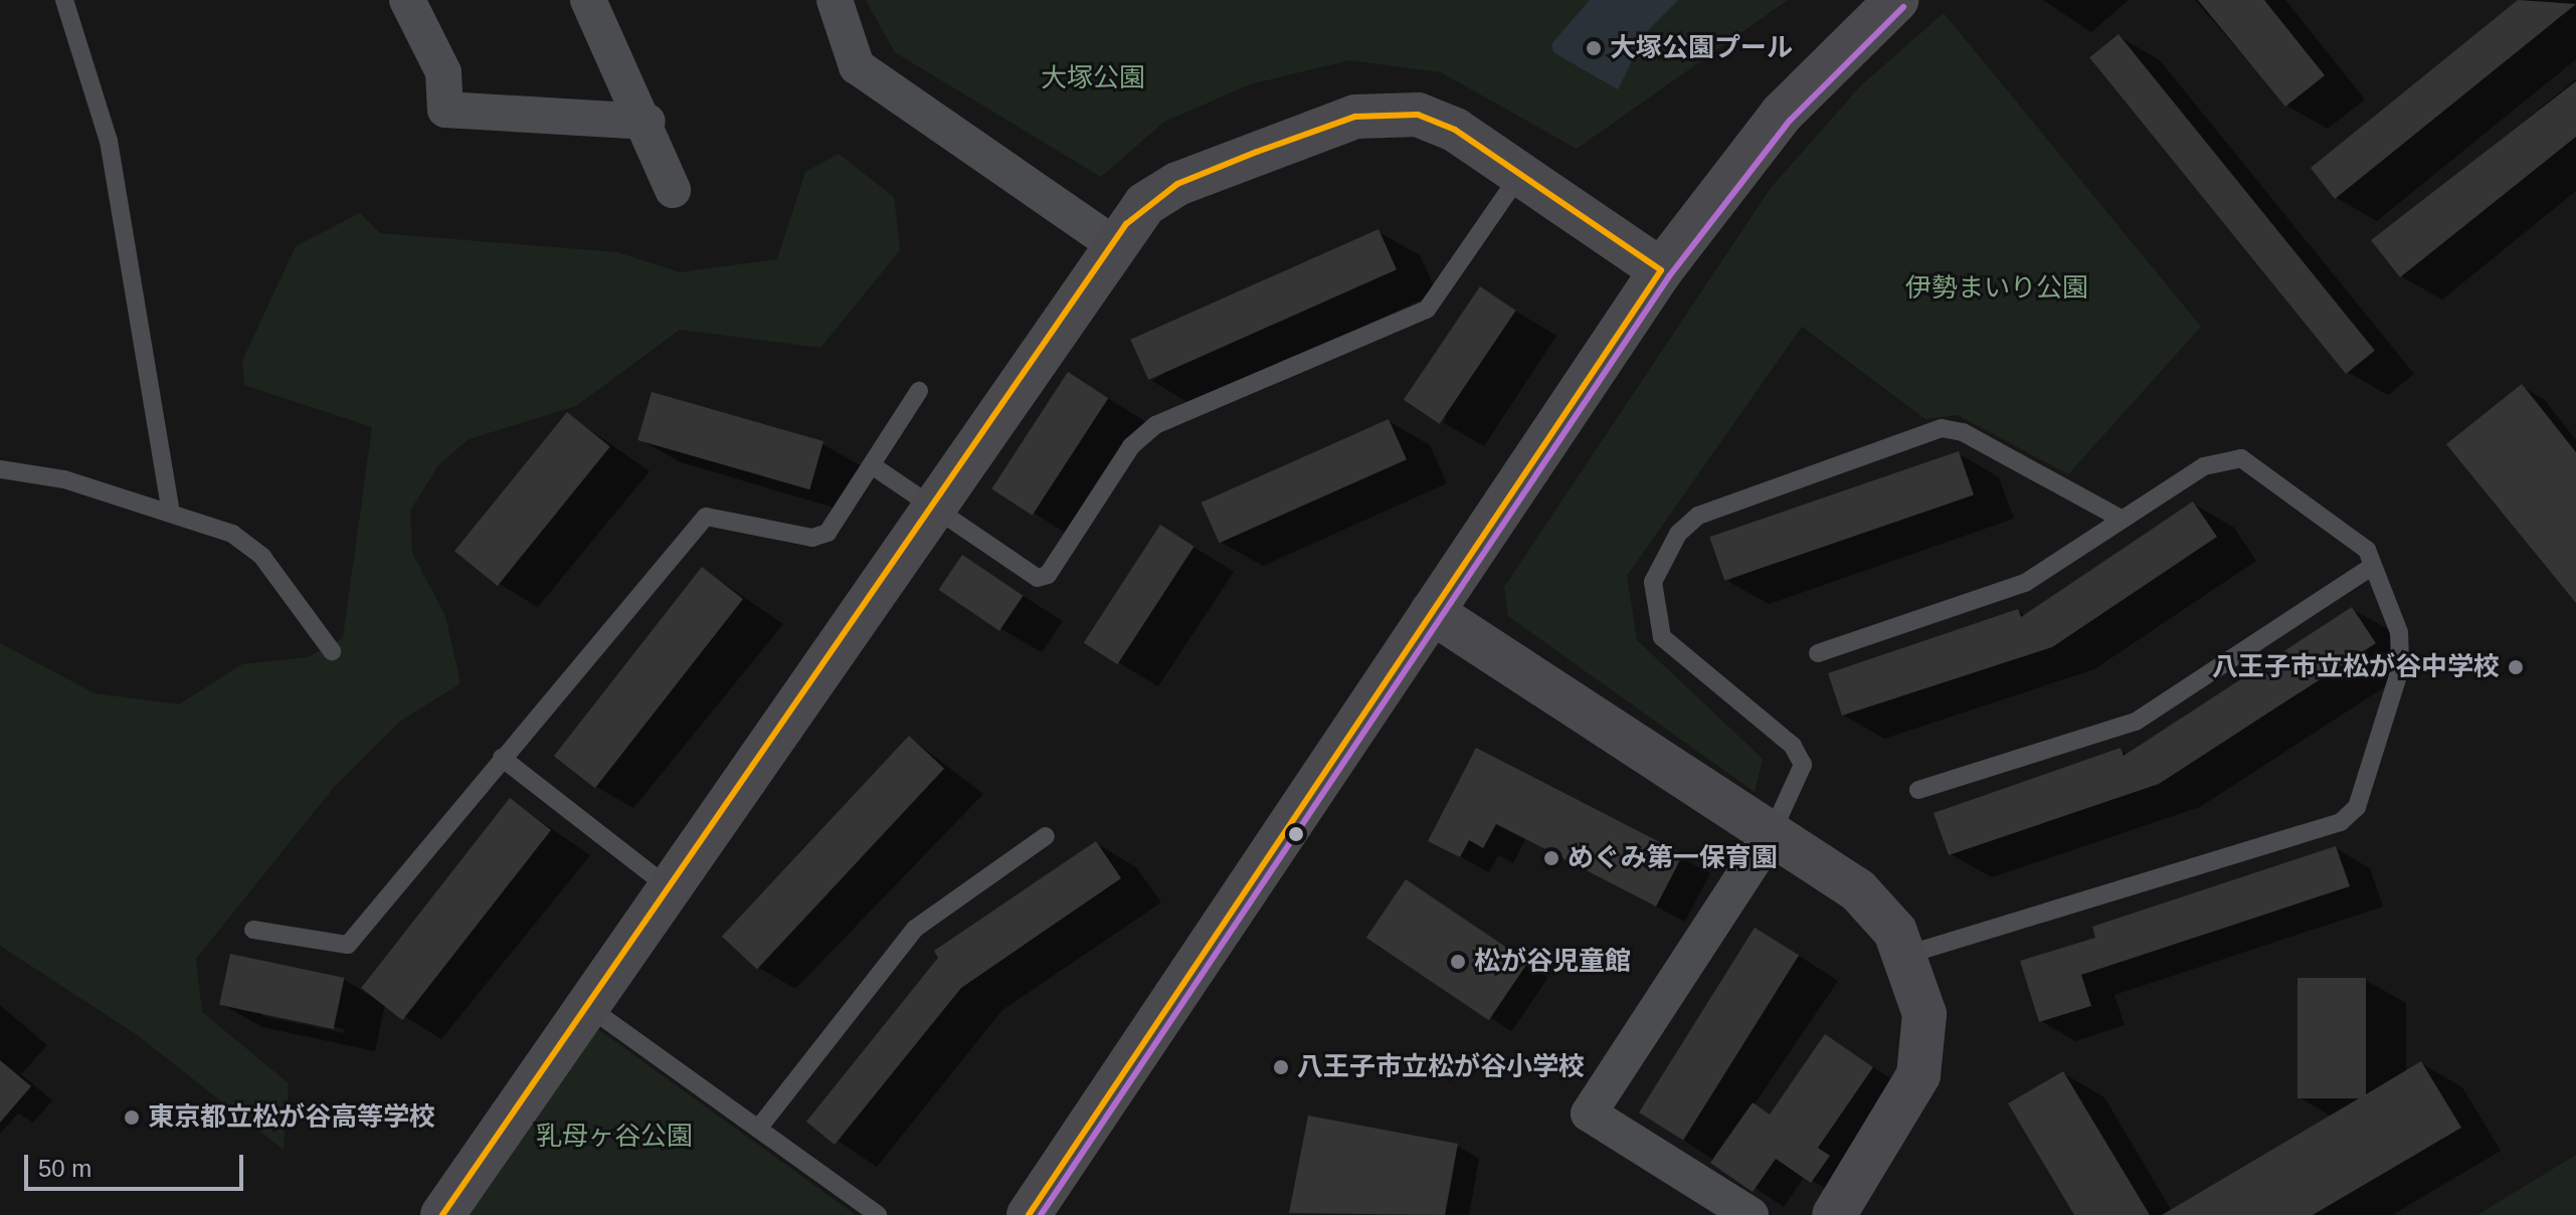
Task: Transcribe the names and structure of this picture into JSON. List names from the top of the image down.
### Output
{
  "parks": ["大塚公園", "伊勢まいり公園", "乳母ヶ谷公園"],
  "places": [
    "大塚公園プール",
    "八王子市立松が谷中学校",
    "めぐみ第一保育園",
    "松が谷児童館",
    "八王子市立松が谷小学校",
    "東京都立松が谷高等学校"
  ],
  "scale_bar": "50 m"
}
